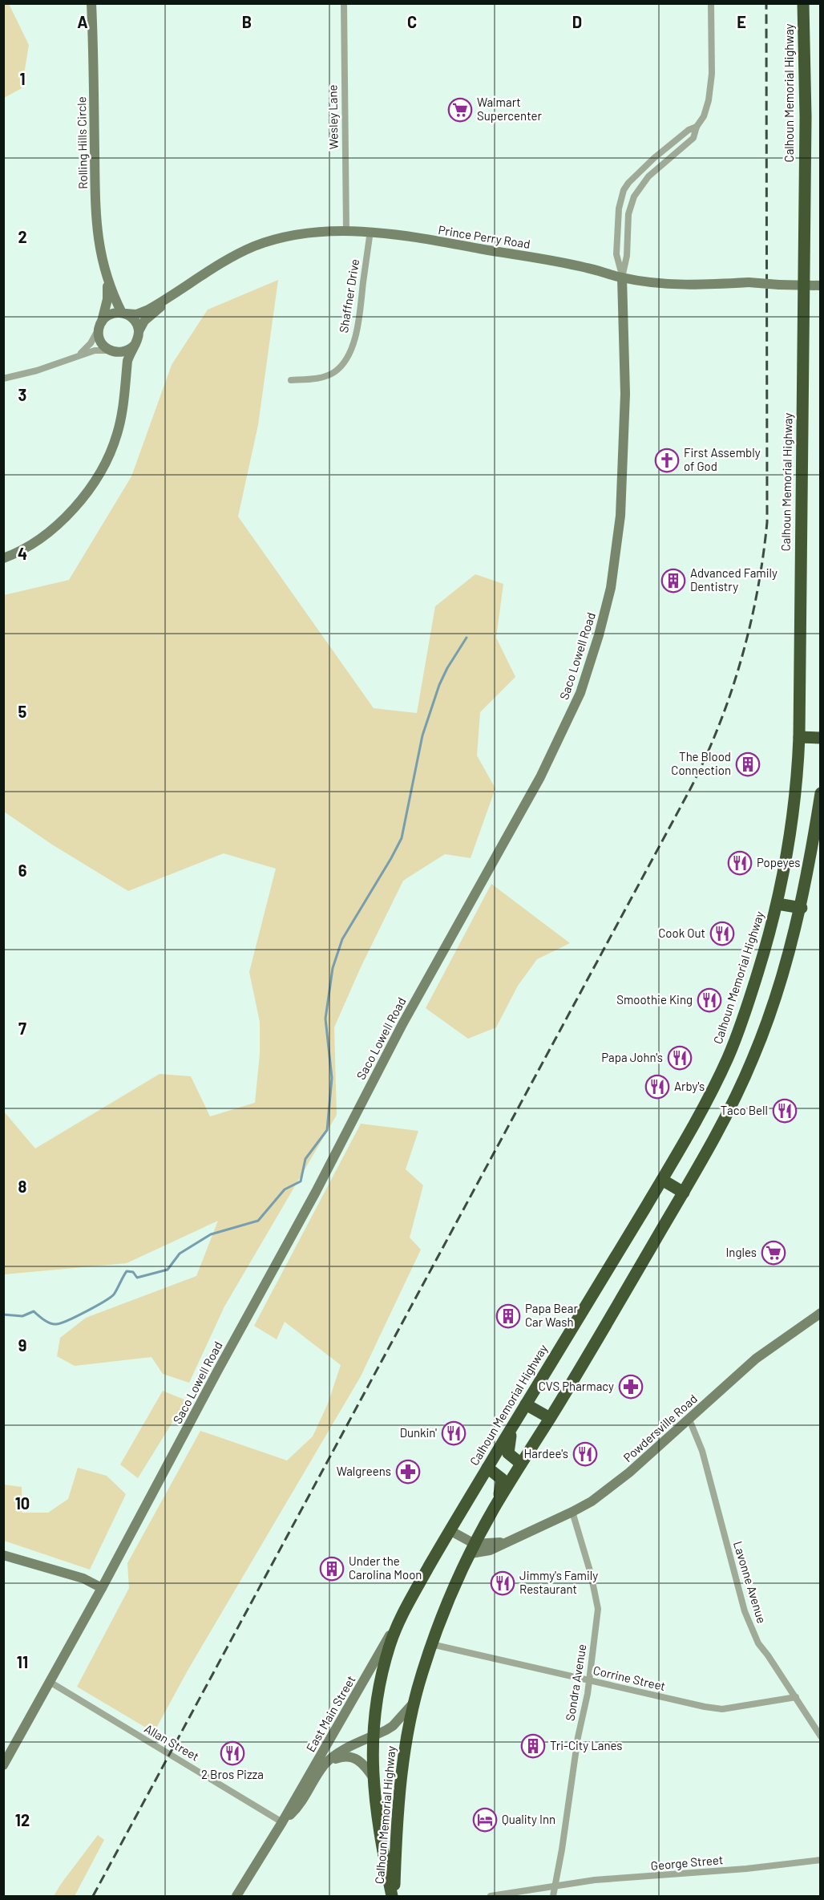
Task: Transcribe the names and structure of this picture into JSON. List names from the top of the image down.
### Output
{
  "streets": {
    "highway": ["Calhoun Memorial Highway"],
    "street": [
      "Wesley Lane",
      "Rolling Hills Circle",
      "Prince Perry Road",
      "Shaffner Drive",
      "Saco Lowell Road",
      "Powdersville Road",
      "Lavonne Avenue",
      "Corrine Street",
      "Sondra Avenue",
      "East Main Street",
      "Allan Street",
      "George Street"
    ]
  },
  "crossings": [
    ["Calhoun Memorial Highway", "Prince Perry Road"],
    ["Calhoun Memorial Highway", "Powdersville Road"],
    ["Calhoun Memorial Highway", "Corrine Street"],
    ["Calhoun Memorial Highway", "East Main Street"],
    ["Wesley Lane", "Prince Perry Road"],
    ["Rolling Hills Circle", "Prince Perry Road"],
    ["Prince Perry Road", "Shaffner Drive"],
    ["Prince Perry Road", "Saco Lowell Road"],
    ["Saco Lowell Road", "Allan Street"],
    ["Powdersville Road", "Lavonne Avenue"],
    ["Powdersville Road", "Sondra Avenue"],
    ["Lavonne Avenue", "Corrine Street"],
    ["Corrine Street", "Sondra Avenue"],
    ["Sondra Avenue", "George Street"],
    ["East Main Street", "Allan Street"]
  ],
  "places": {
    "supermarket": ["Walmart Supercenter", "Ingles"],
    "church": ["First Assembly of God"],
    "building": [
      "Advanced Family Dentistry",
      "The Blood Connection",
      "Papa Bear Car Wash",
      "Under the Carolina Moon",
      "Tri-City Lanes"
    ],
    "restaurant": [
      "Popeyes",
      "Cook Out",
      "Smoothie King",
      "Papa John's",
      "Arby's",
      "Taco Bell",
      "Dunkin'",
      "Hardee's",
      "Jimmy's Family Restaurant",
      "2 Bros Pizza"
    ],
    "pharmacy": ["CVS Pharmacy", "Walgreens"],
    "hotel": ["Quality Inn"]
  },
  "grid": {
    "columns": [
      "A",
      "B",
      "C",
      "D",
      "E"
    ],
    "rows": [
      "1",
      "2",
      "3",
      "4",
      "5",
      "6",
      "7",
      "8",
      "9",
      "10",
      "11",
      "12"
    ]
  }
}
